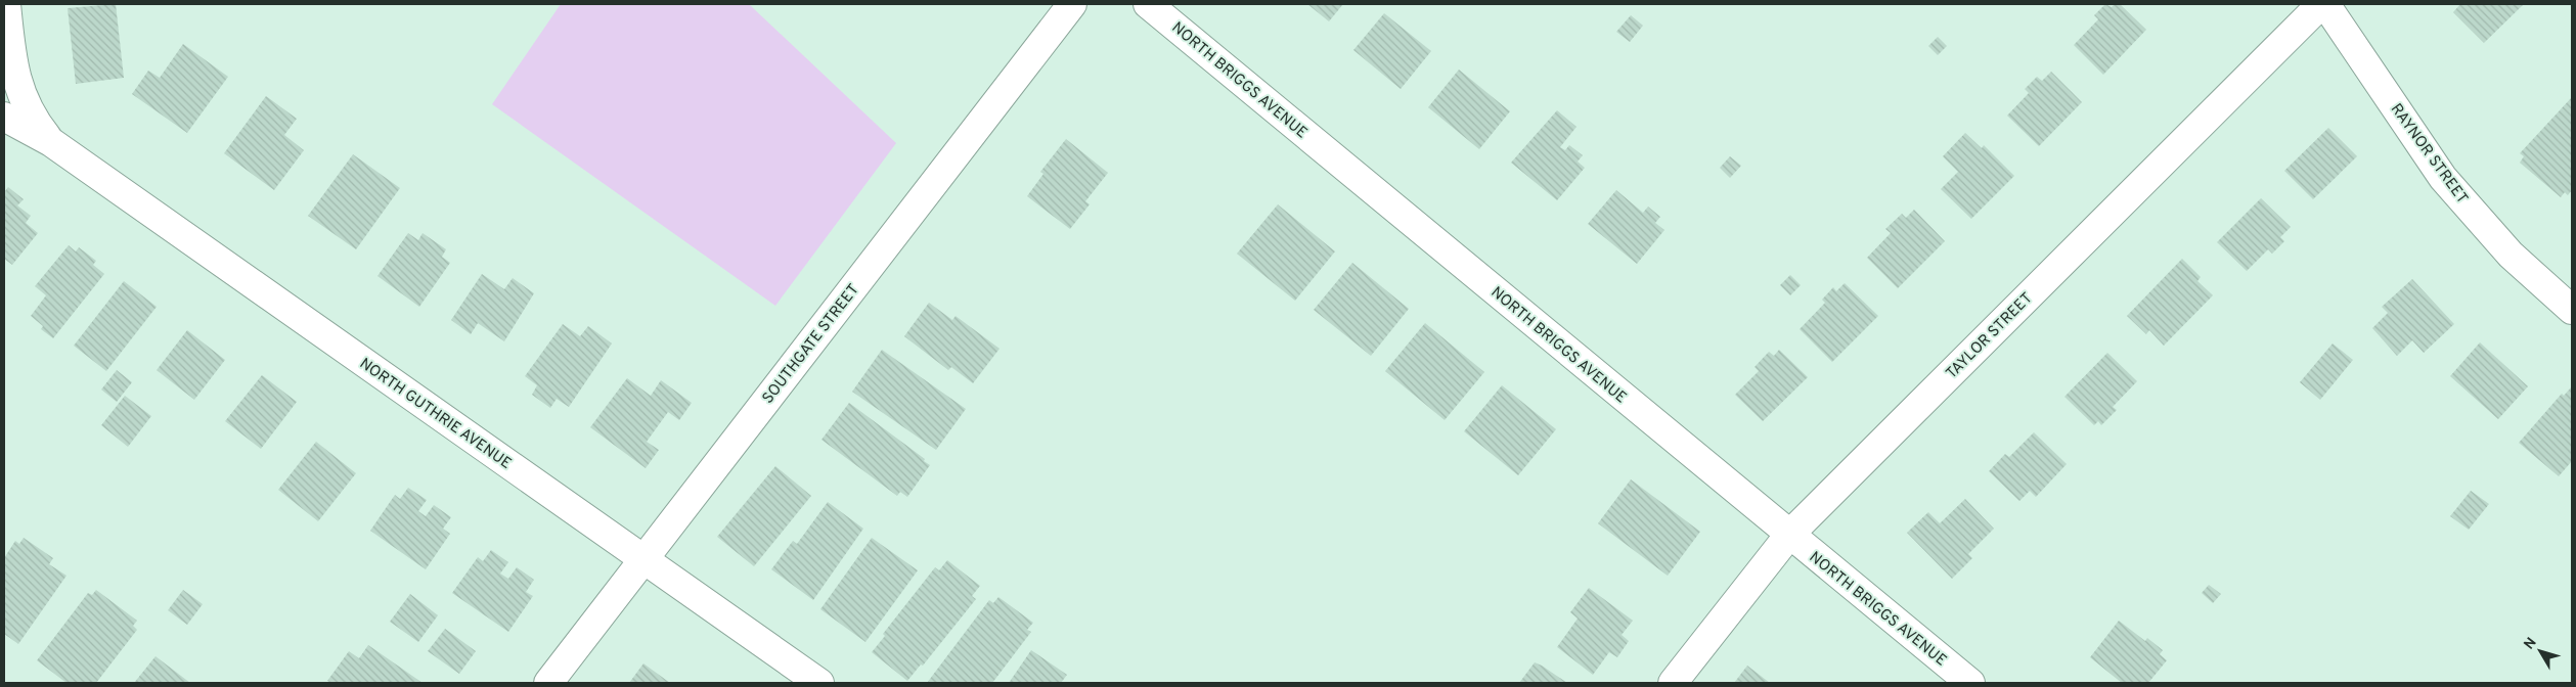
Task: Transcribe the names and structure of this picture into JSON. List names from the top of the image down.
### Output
{
  "streets": {
    "street": [
      "NORTH BRIGGS AVENUE",
      "RAYNOR STREET",
      "TAYLOR STREET",
      "SOUTHGATE STREET",
      "NORTH GUTHRIE AVENUE"
    ]
  },
  "crossings": [
    ["NORTH BRIGGS AVENUE", "TAYLOR STREET"],
    ["SOUTHGATE STREET", "NORTH GUTHRIE AVENUE"]
  ],
  "north": "top left"
}
